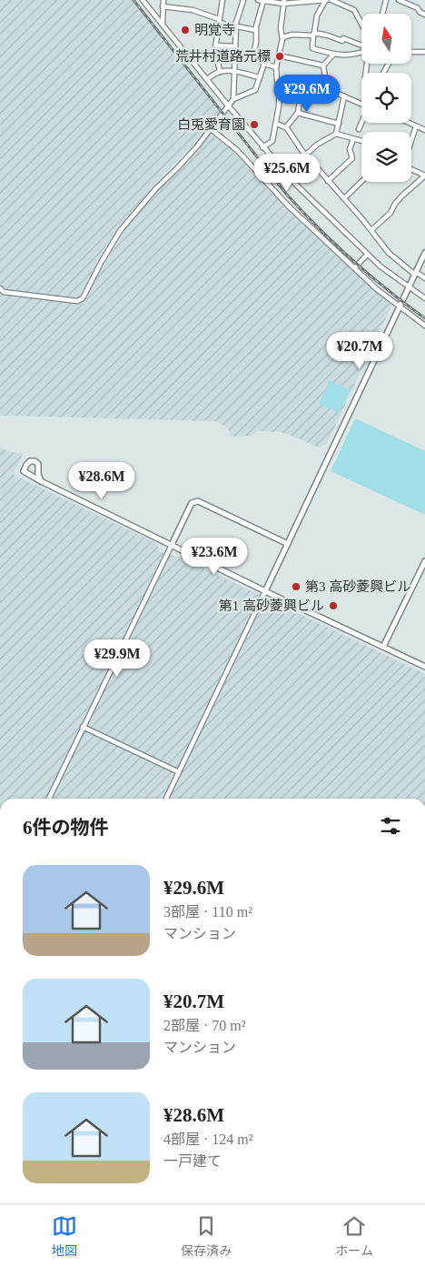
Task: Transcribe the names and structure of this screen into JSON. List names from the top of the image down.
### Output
{
  "places": [
    "明覚寺",
    "荒井村道路元標",
    "白兎愛育園",
    "第3 高砂菱興ビル",
    "第1 高砂菱興ビル"
  ],
  "north": "top",
  "page": {
    "price": [
      "¥29.6M",
      "¥25.6M",
      "¥20.7M",
      "¥28.6M",
      "¥23.6M",
      "¥29.9M"
    ],
    "heading": "6件の物件",
    "list": [
      {
        "name": "¥29.6M",
        "note": "3部屋 · 110 m² · マンション"
      },
      {
        "name": "¥20.7M",
        "note": "2部屋 · 70 m² · マンション"
      },
      {
        "name": "¥28.6M",
        "note": "4部屋 · 124 m² · 一戸建て"
      }
    ],
    "tabs": ["地図", "保存済み", "ホーム"]
  }
}
